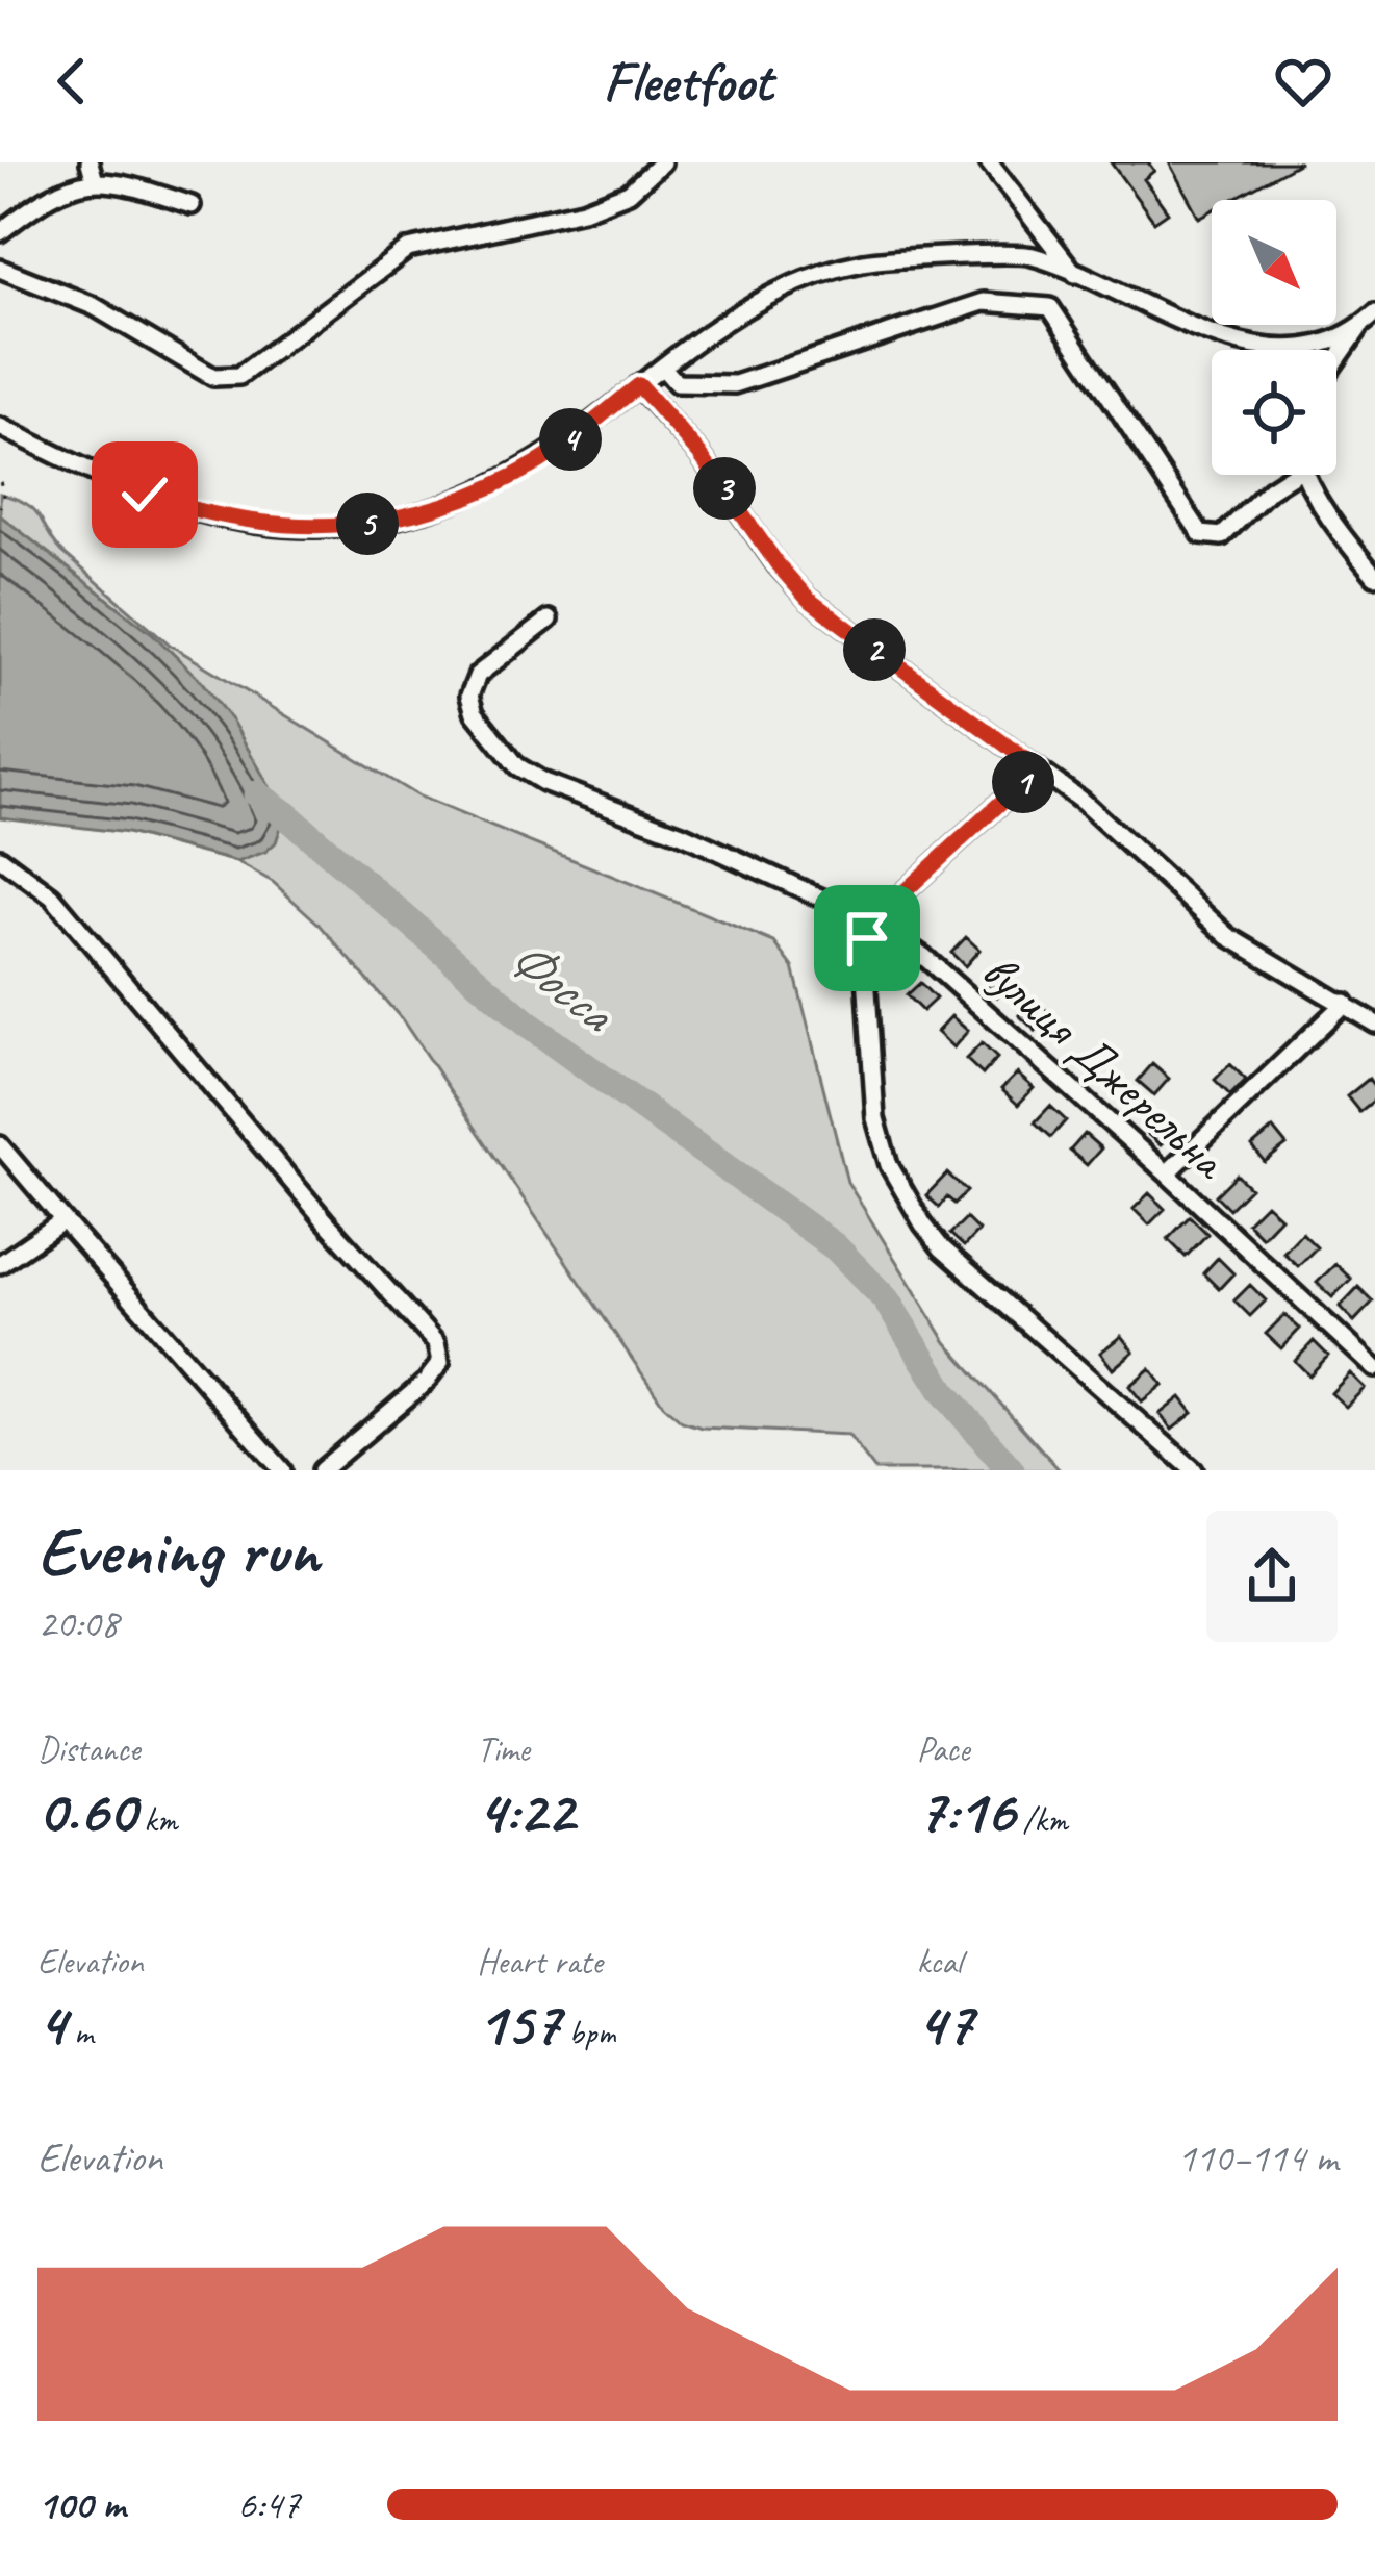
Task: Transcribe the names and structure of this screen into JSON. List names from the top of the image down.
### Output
{
  "streets": {
    "street": ["вулиця Джерельна"]
  },
  "water": ["Фосса"],
  "north": "bottom right",
  "page": {
    "header": "Fleetfoot",
    "pins": [
      "4",
      "3",
      "5",
      "2",
      "1"
    ],
    "heading": ["Evening run", "20:08"],
    "stats": [
      ["Distance", "0.60 km"],
      ["Time", "4:22"],
      ["Pace", "7:16 /km"],
      ["Elevation", "4 m"],
      ["Heart rate", "157 bpm"],
      ["kcal", "47"]
    ],
    "chart": ["Elevation", "110–114 m"],
    "list": [
      {
        "name": "100 m",
        "note": "6:47"
      }
    ]
  }
}
